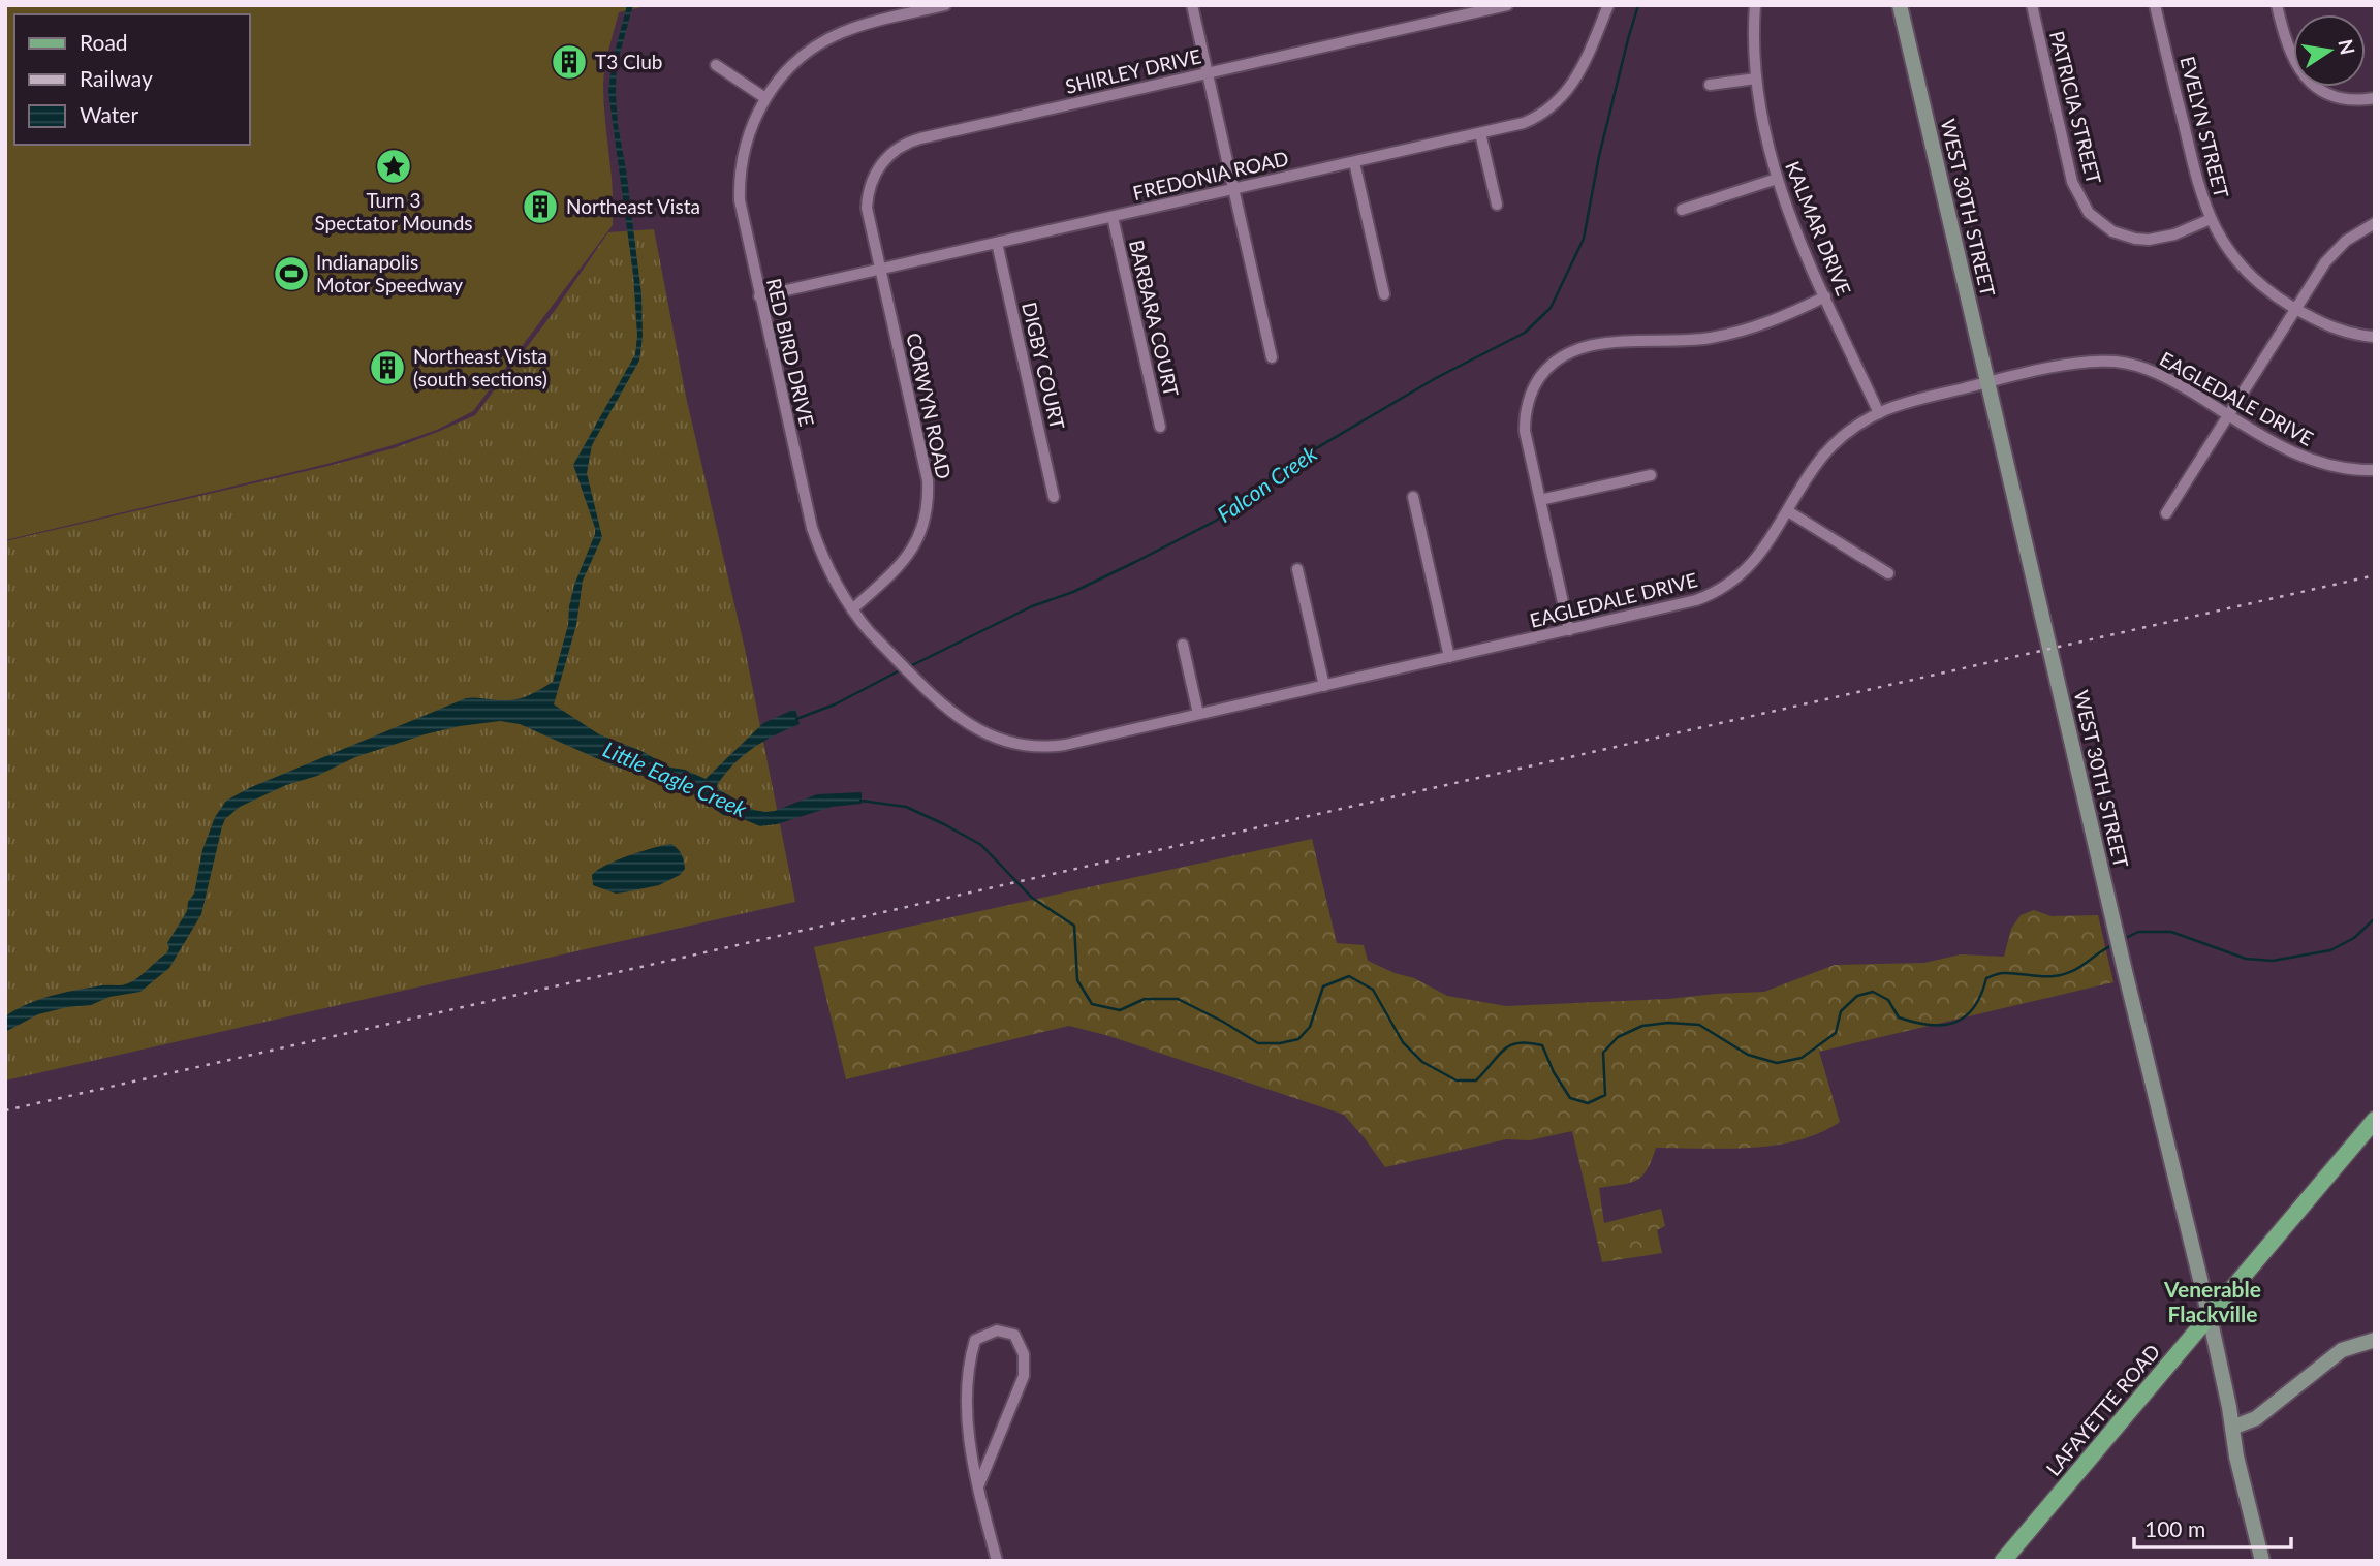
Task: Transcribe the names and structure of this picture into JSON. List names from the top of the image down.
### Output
{
  "streets": {
    "main road": ["WEST 30TH STREET", "LAFAYETTE ROAD"],
    "street": [
      "SHIRLEY DRIVE",
      "PATRICIA STREET",
      "EVELYN STREET",
      "FREDONIA ROAD",
      "KALMAR DRIVE",
      "BARBARA COURT",
      "RED BIRD DRIVE",
      "DIGBY COURT",
      "EAGLEDALE DRIVE",
      "CORWYN ROAD"
    ]
  },
  "crossings": [
    ["SHIRLEY DRIVE", "FREDONIA ROAD"],
    ["SHIRLEY DRIVE", "CORWYN ROAD"],
    ["PATRICIA STREET", "EVELYN STREET"],
    ["FREDONIA ROAD", "BARBARA COURT"],
    ["FREDONIA ROAD", "RED BIRD DRIVE"],
    ["FREDONIA ROAD", "DIGBY COURT"],
    ["FREDONIA ROAD", "CORWYN ROAD"],
    ["WEST 30TH STREET", "EAGLEDALE DRIVE"],
    ["WEST 30TH STREET", "LAFAYETTE ROAD"],
    ["KALMAR DRIVE", "EAGLEDALE DRIVE"],
    ["RED BIRD DRIVE", "EAGLEDALE DRIVE"],
    ["RED BIRD DRIVE", "CORWYN ROAD"],
    ["EAGLEDALE DRIVE", "CORWYN ROAD"]
  ],
  "districts": ["Venerable Flackville"],
  "water": ["Falcon Creek", "Little Eagle Creek"],
  "places": {
    "building": ["T3 Club", "Northeast Vista", "Northeast Vista (south sections)"],
    "place": ["Turn 3 Spectator Mounds"],
    "sports": ["Indianapolis Motor Speedway"]
  },
  "legend": ["Road", "Railway", "Water"],
  "scale_bar": "100 m",
  "north": "right"
}
